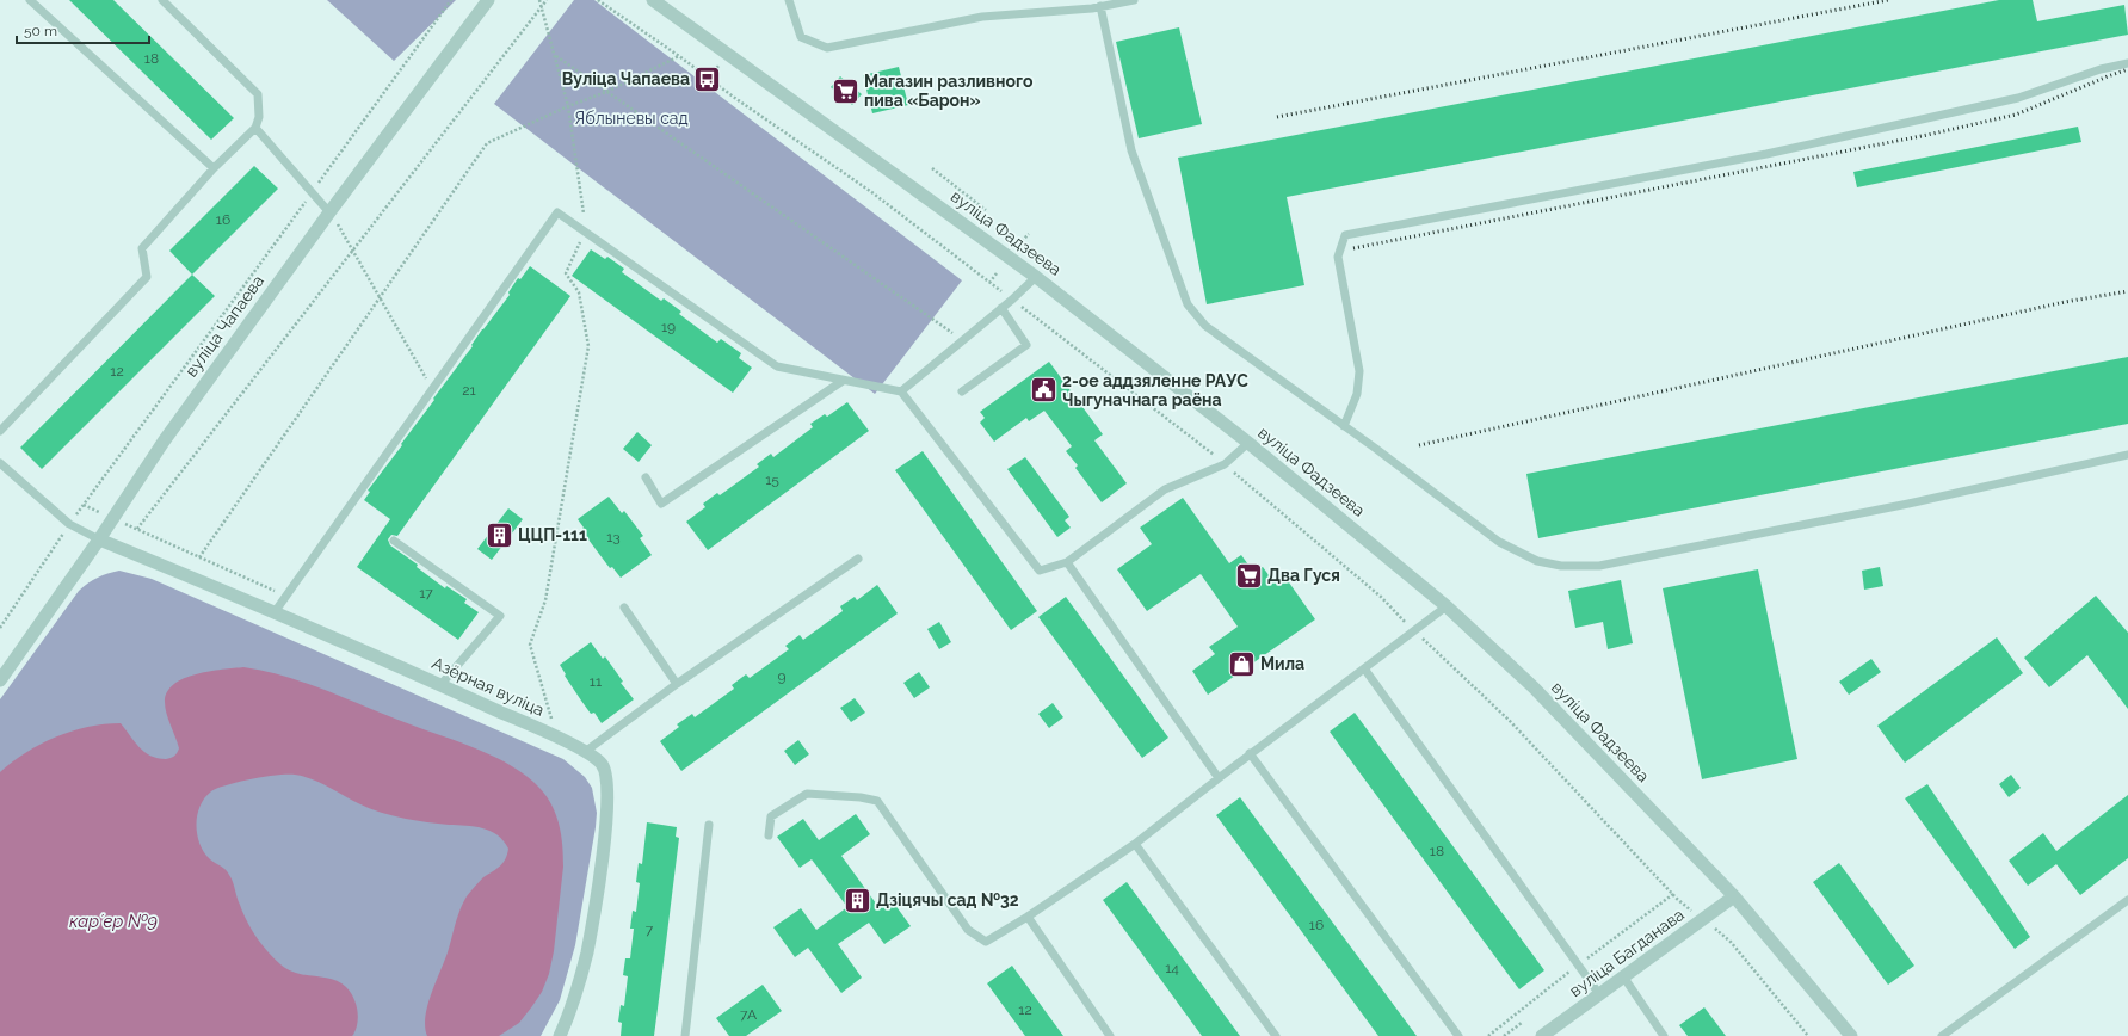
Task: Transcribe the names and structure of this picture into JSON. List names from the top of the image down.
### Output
{
  "streets": {
    "street": [
      "вуліца Фадзеева",
      "вуліца Чапаева",
      "Азёрная вуліца",
      "вуліца Багданава"
    ]
  },
  "crossings": [
    ["вуліца Фадзеева", "вуліца Багданава"],
    ["вуліца Чапаева", "Азёрная вуліца"]
  ],
  "water": ["карʼер №9"],
  "parks": ["Яблыневы сад"],
  "places": {
    "bus stop": ["Вуліца Чапаева"],
    "supermarket": ["Магазин разливного пива «Барон»", "Два Гуся"],
    "public building": ["2-ое аддзяленне РАУС Чыгуначнага раёна"],
    "building": ["ЦЦП-111", "Дзіцячы сад №32"],
    "shop": ["Мила"]
  },
  "house_numbers": [
    "18",
    "16",
    "19",
    "12",
    "21",
    "15",
    "13",
    "17",
    "9",
    "11",
    "18",
    "16",
    "7",
    "14",
    "12",
    "7А"
  ],
  "scale_bar": "50 m"
}
